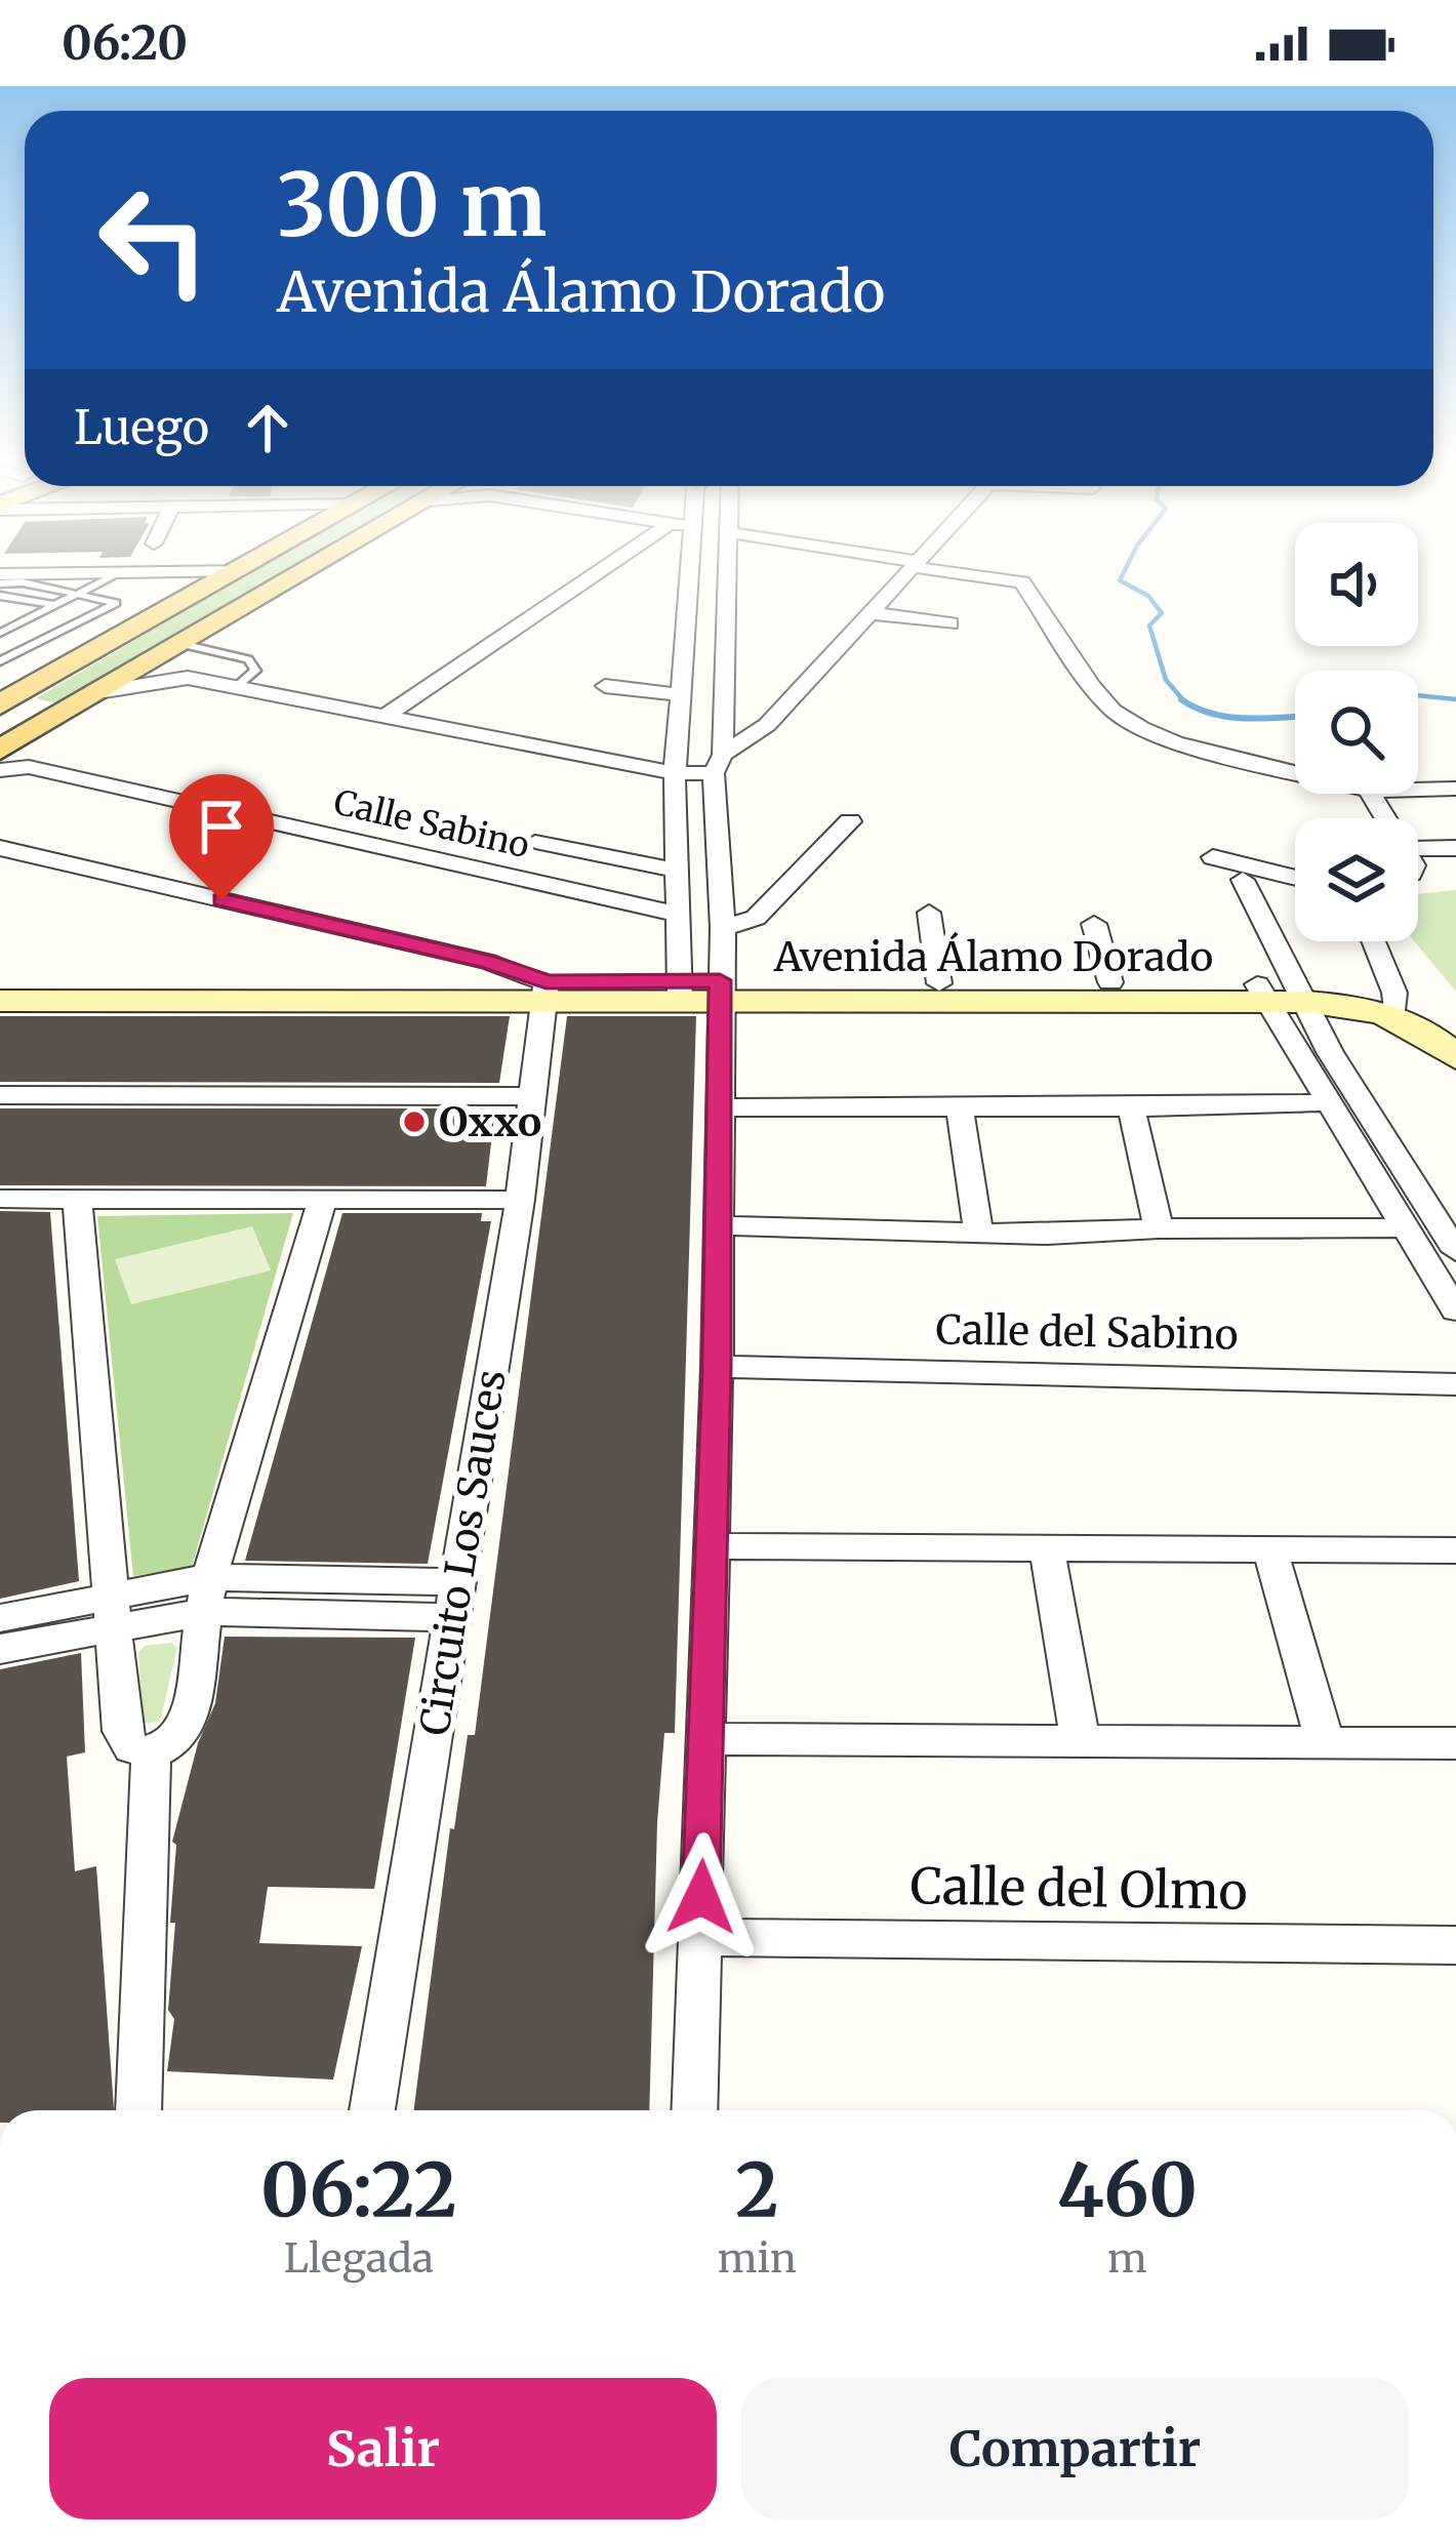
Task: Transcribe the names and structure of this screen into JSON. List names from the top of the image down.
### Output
{
  "streets": {
    "street": [
      "Calle Sabino",
      "Avenida Álamo Dorado",
      "Calle del Sabino",
      "Circuito Los Sauces",
      "Calle del Olmo"
    ]
  },
  "crossings": [
    ["Avenida Álamo Dorado", "Circuito Los Sauces"]
  ],
  "places": ["Oxxo"],
  "page": {
    "status": "06:20",
    "turn": ["300 m", "Avenida Álamo Dorado"],
    "then": "Luego",
    "eta": [
      "06:22",
      "Llegada",
      "2",
      "min",
      "460",
      "m"
    ],
    "buttons": ["Salir", "Compartir"]
  }
}
